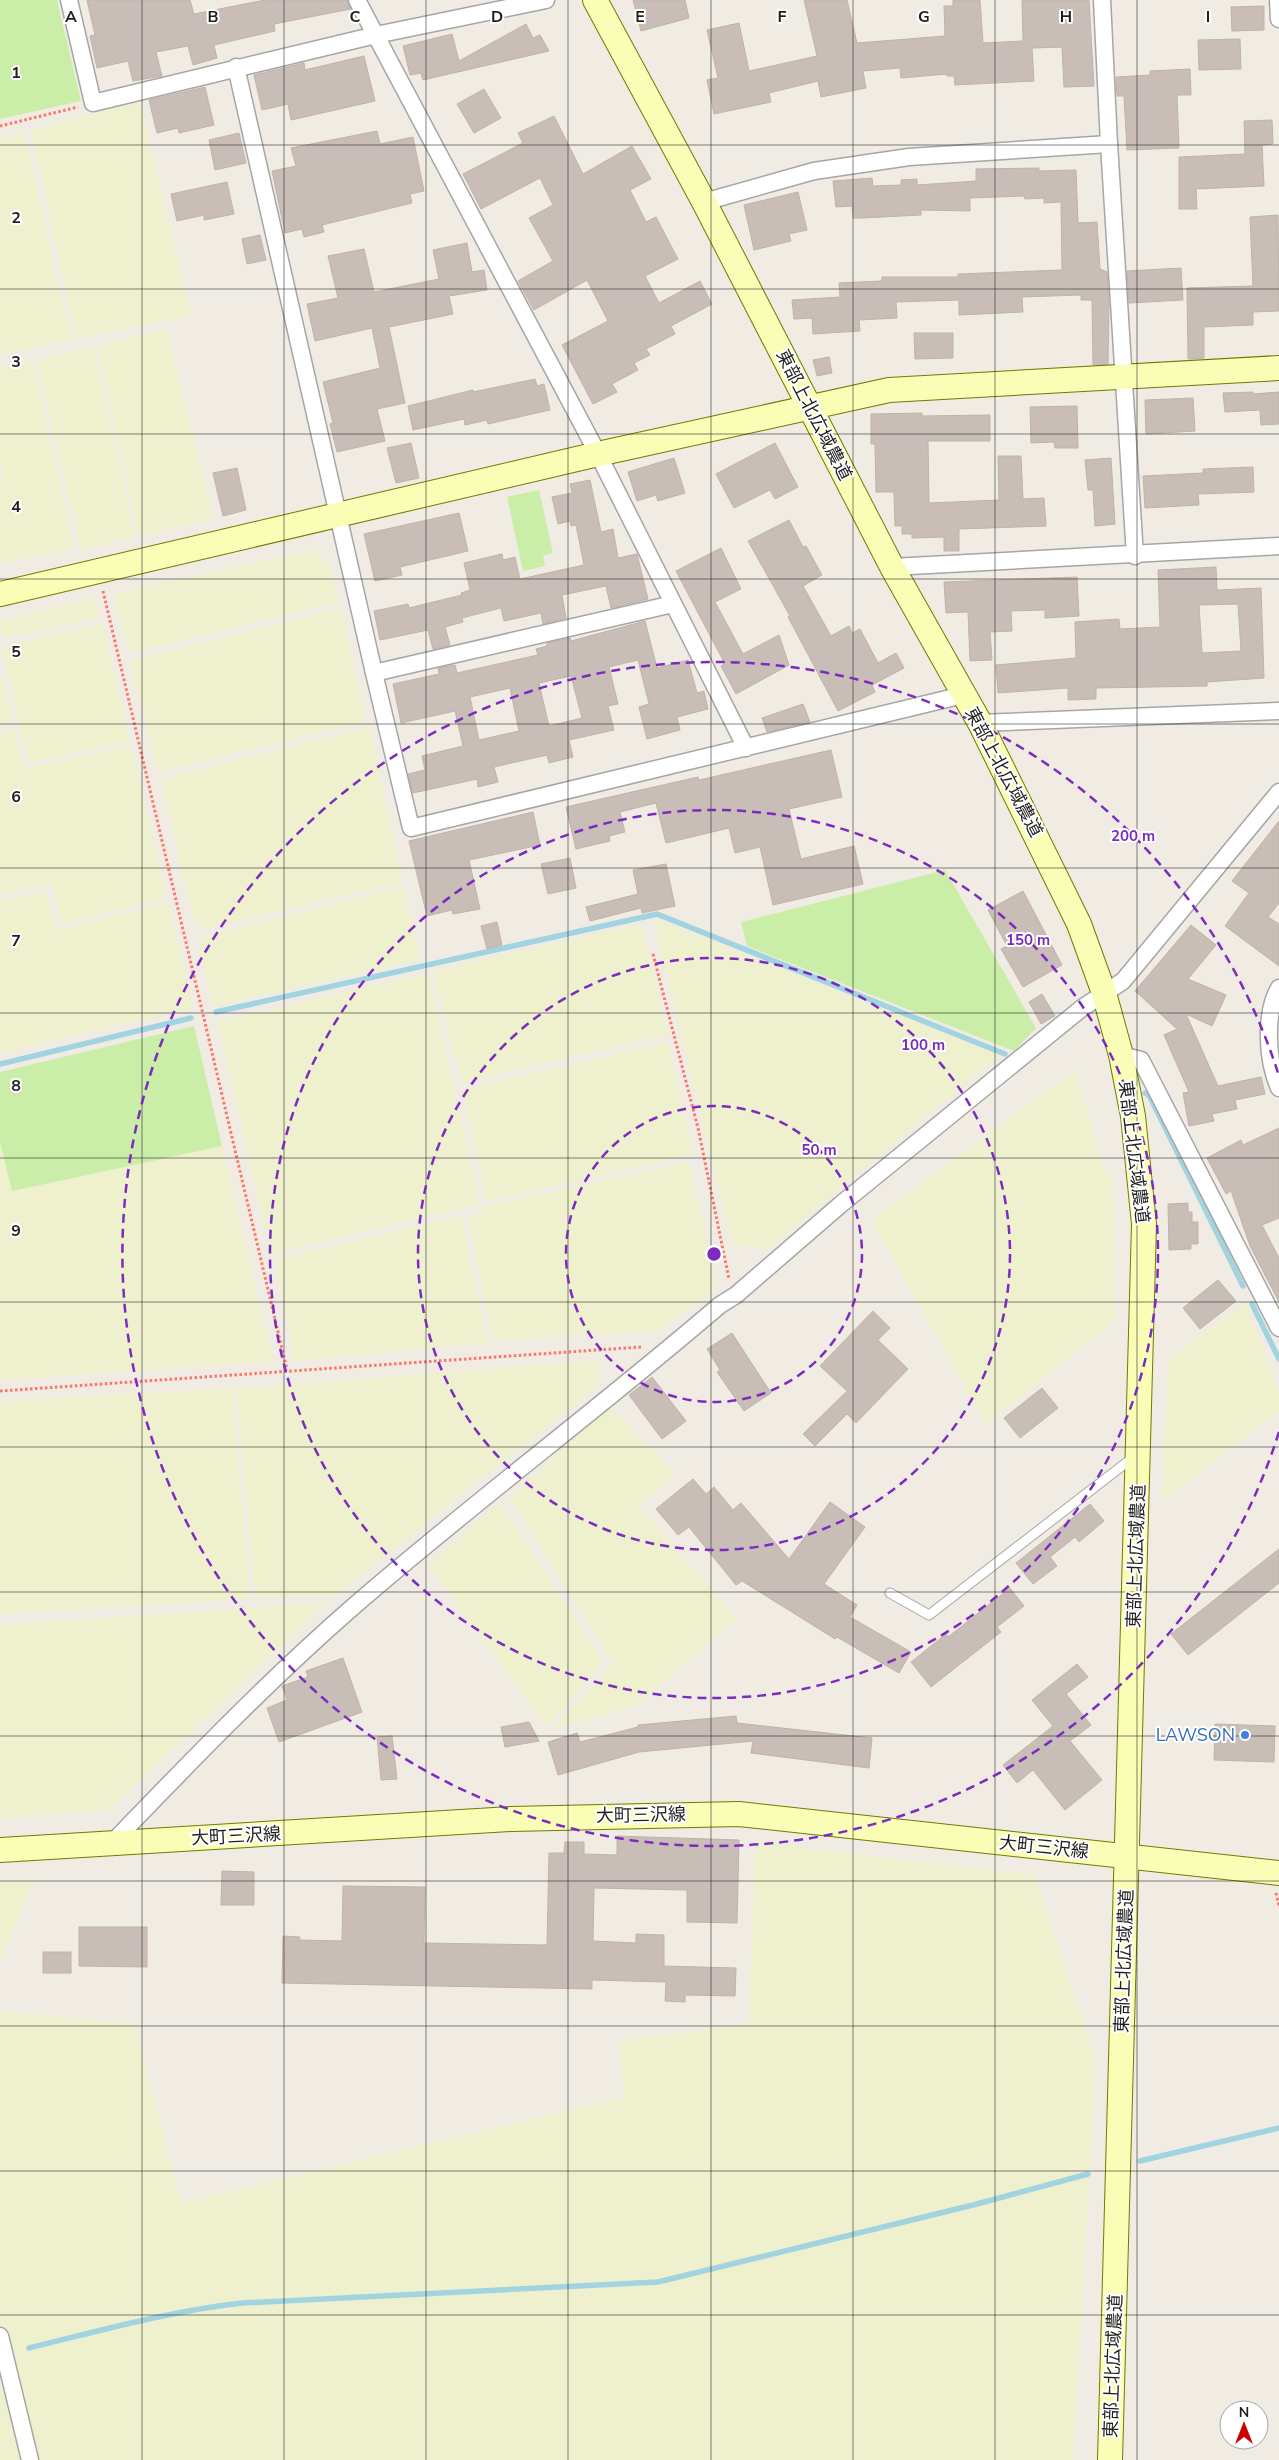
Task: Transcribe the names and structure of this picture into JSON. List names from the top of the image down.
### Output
{
  "streets": {
    "street": ["東部上北広域農道", "大町三沢線"]
  },
  "crossings": [
    ["東部上北広域農道", "大町三沢線"]
  ],
  "places": ["LAWSON"],
  "north": "top",
  "grid": {
    "columns": [
      "A",
      "B",
      "C",
      "D",
      "E",
      "F",
      "G",
      "H",
      "I"
    ],
    "rows": [
      "1",
      "2",
      "3",
      "4",
      "5",
      "6",
      "7",
      "8",
      "9"
    ]
  },
  "rings": [
    "200 m",
    "150 m",
    "100 m",
    "50 m"
  ]
}
